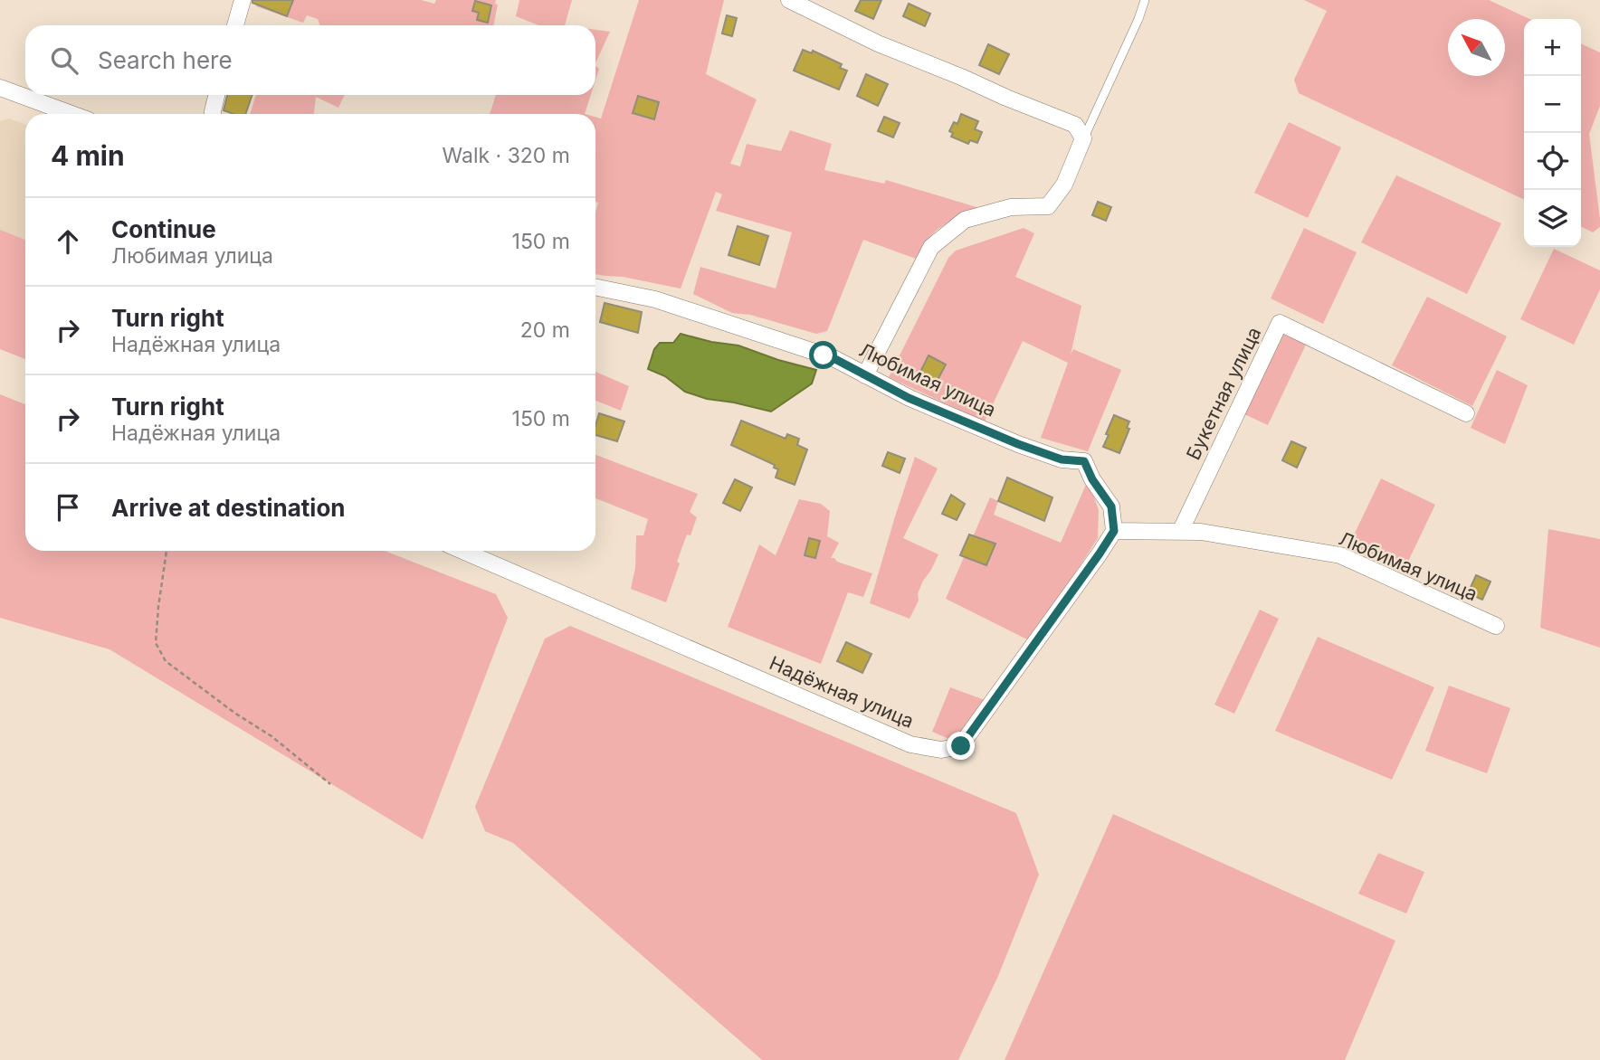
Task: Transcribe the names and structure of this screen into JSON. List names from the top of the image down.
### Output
{
  "streets": {
    "street": ["Любимая улица", "Букетная улица", "Надёжная улица"]
  },
  "crossings": [
    ["Любимая улица", "Букетная улица"],
    ["Любимая улица", "Надёжная улица"]
  ],
  "north": "top left",
  "page": {
    "map_buttons": ["+", "−"],
    "search": "Search here",
    "heading": ["4 min", "Walk · 320 m"],
    "list": [
      ["Continue", "Любимая улица", "150 m"],
      ["Turn right", "Надёжная улица", "20 m"],
      ["Turn right", "Надёжная улица", "150 m"],
      "Arrive at destination"
    ]
  }
}
